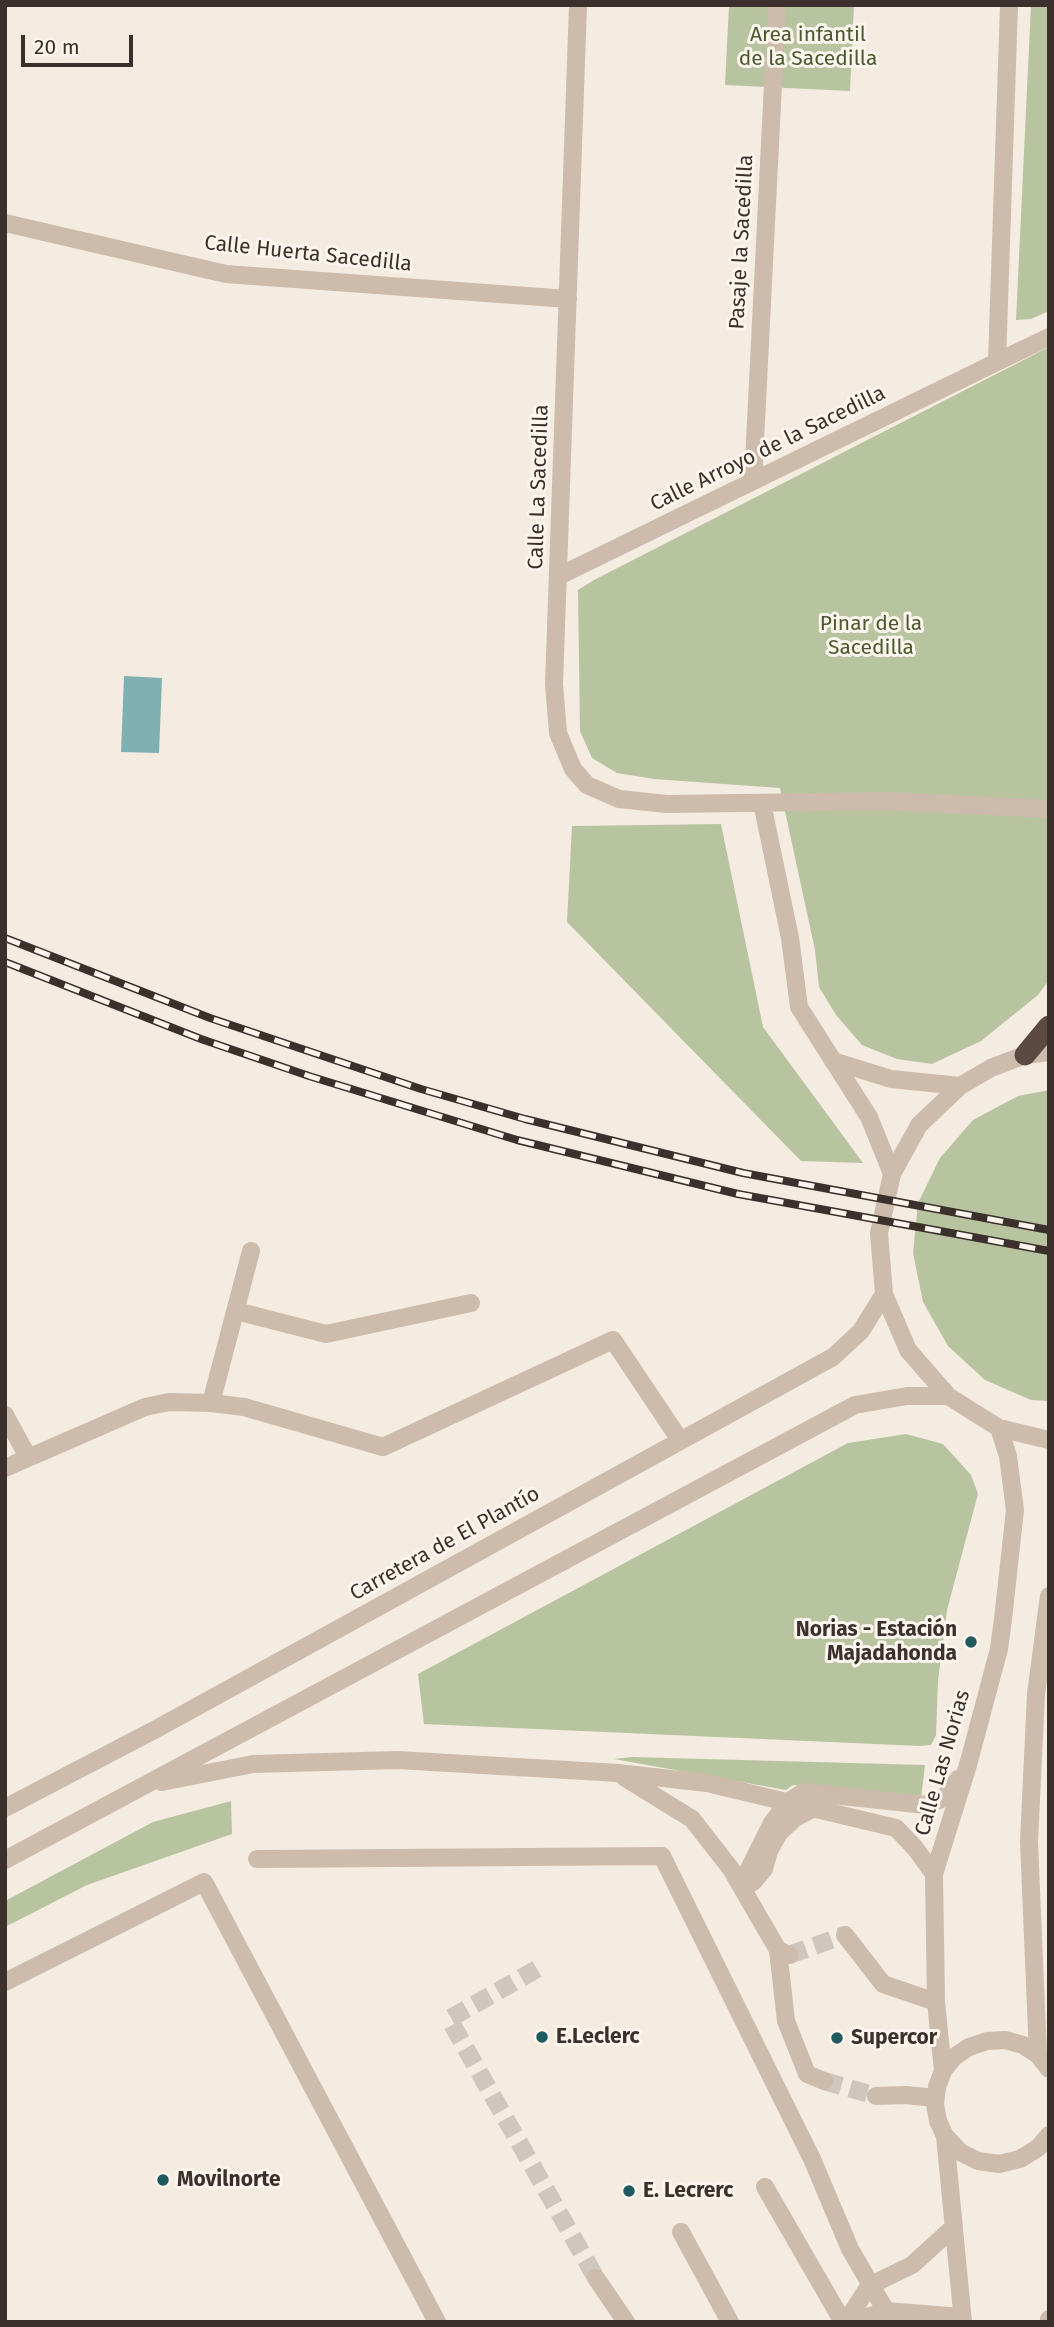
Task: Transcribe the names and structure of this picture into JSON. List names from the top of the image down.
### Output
{
  "streets": {
    "street": [
      "Pasaje la Sacedilla",
      "Calle Huerta Sacedilla",
      "Calle Arroyo de la Sacedilla",
      "Calle La Sacedilla",
      "Carretera de El Plantío",
      "Calle Las Norias"
    ]
  },
  "crossings": [
    ["Pasaje la Sacedilla", "Calle Arroyo de la Sacedilla"],
    ["Calle Huerta Sacedilla", "Calle La Sacedilla"],
    ["Calle Arroyo de la Sacedilla", "Calle La Sacedilla"]
  ],
  "parks": ["Area infantil de la Sacedilla", "Pinar de la Sacedilla"],
  "places": [
    "Norias - Estación Majadahonda",
    "E.Leclerc",
    "Supercor",
    "Movilnorte",
    "E. Lecrerc"
  ],
  "scale_bar": "20 m"
}
